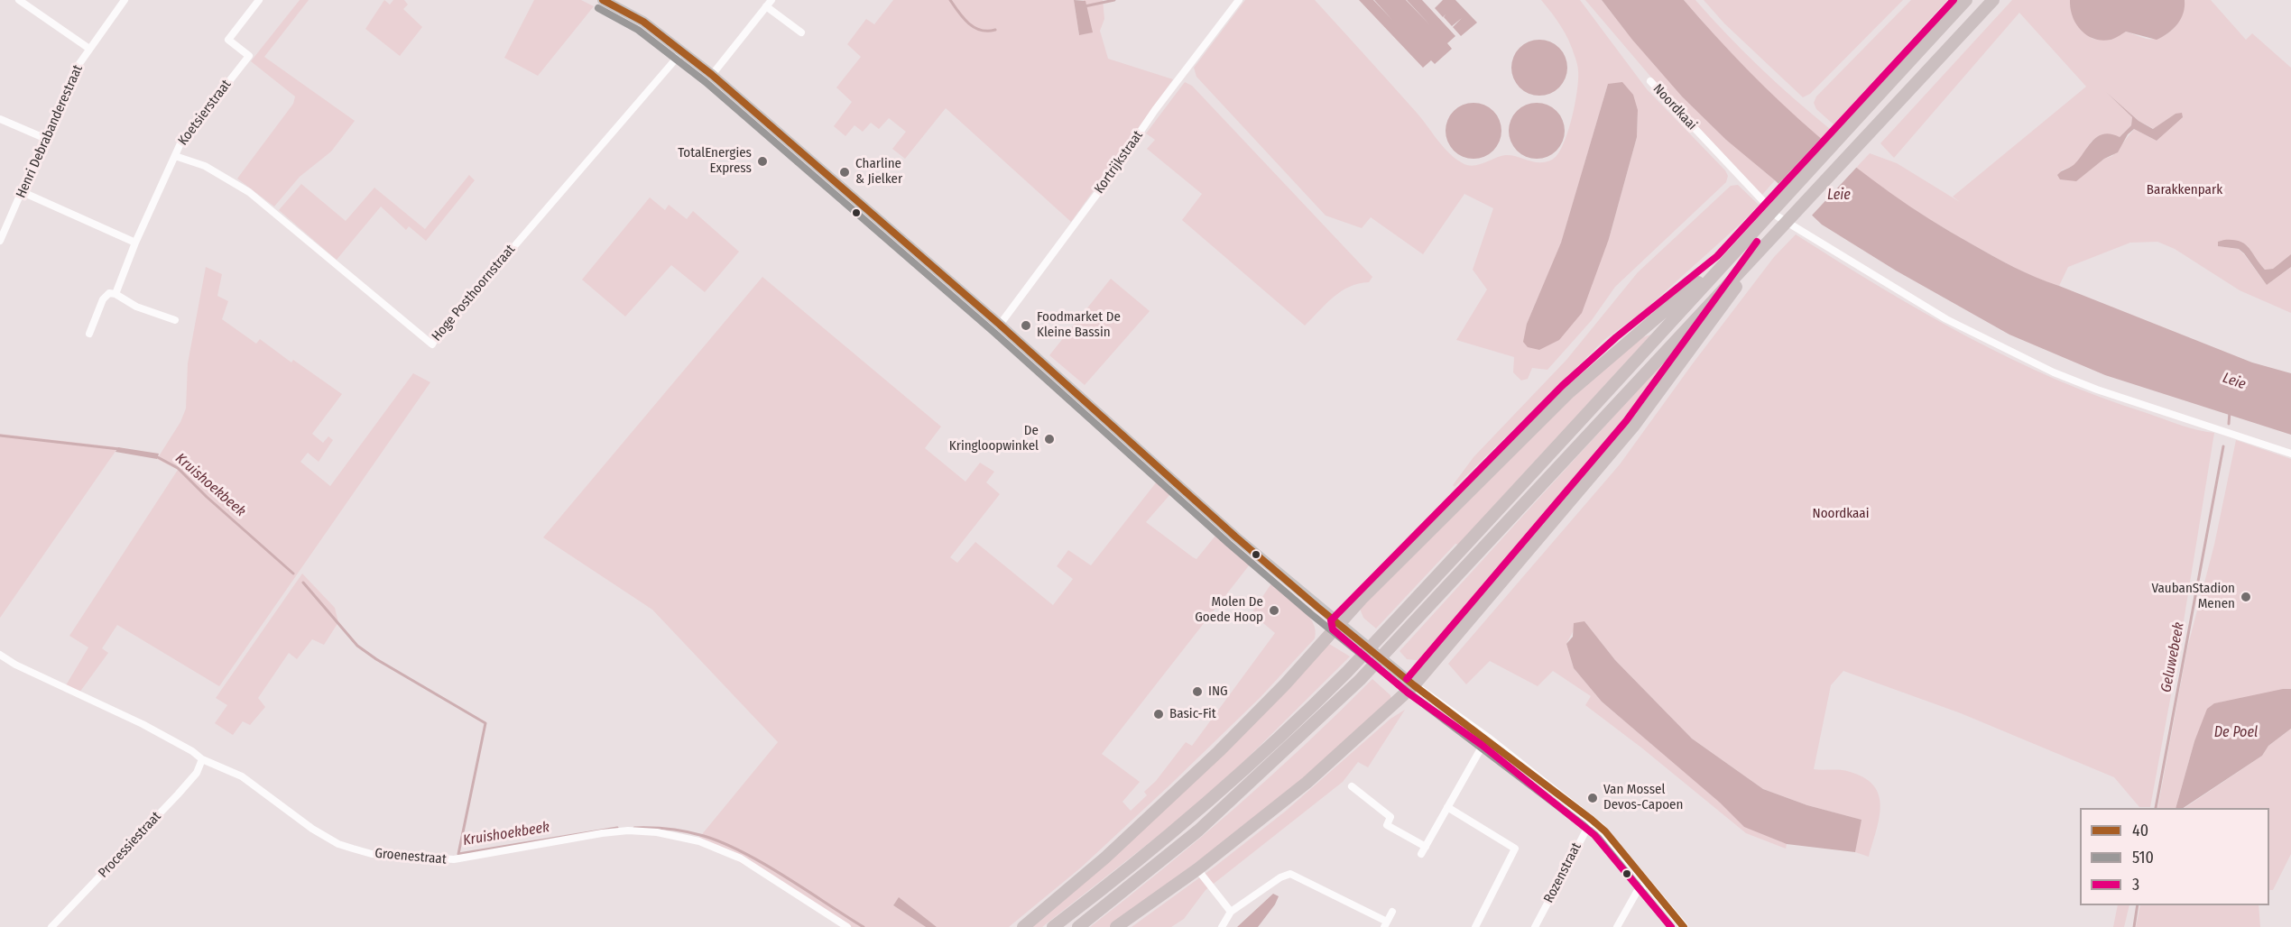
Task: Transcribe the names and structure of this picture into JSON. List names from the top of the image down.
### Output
{
  "streets": {
    "street": [
      "Noordkaai",
      "Koetsierstraat",
      "Henri Debrabanderestraat",
      "Kortrijkstraat",
      "Hoge Posthoornstraat",
      "Processiestraat",
      "Groenestraat",
      "Rozenstraat"
    ]
  },
  "crossings": [
    ["Koetsierstraat", "Hoge Posthoornstraat"],
    ["Processiestraat", "Groenestraat"]
  ],
  "water": [
    "Leie",
    "Kruishoekbeek",
    "Geluwebeek",
    "De Poel"
  ],
  "parks": ["Barakkenpark", "Noordkaai"],
  "places": [
    "TotalEnergies Express",
    "Charline & Jielker",
    "Foodmarket De Kleine Bassin",
    "De Kringloopwinkel",
    "VaubanStadion Menen",
    "Molen De Goede Hoop",
    "ING",
    "Basic-Fit",
    "Van Mossel Devos-Capoen"
  ],
  "lines": ["transit line 40", "transit line 3", "transit line 510"],
  "legend": ["40", "510", "3"]
}
